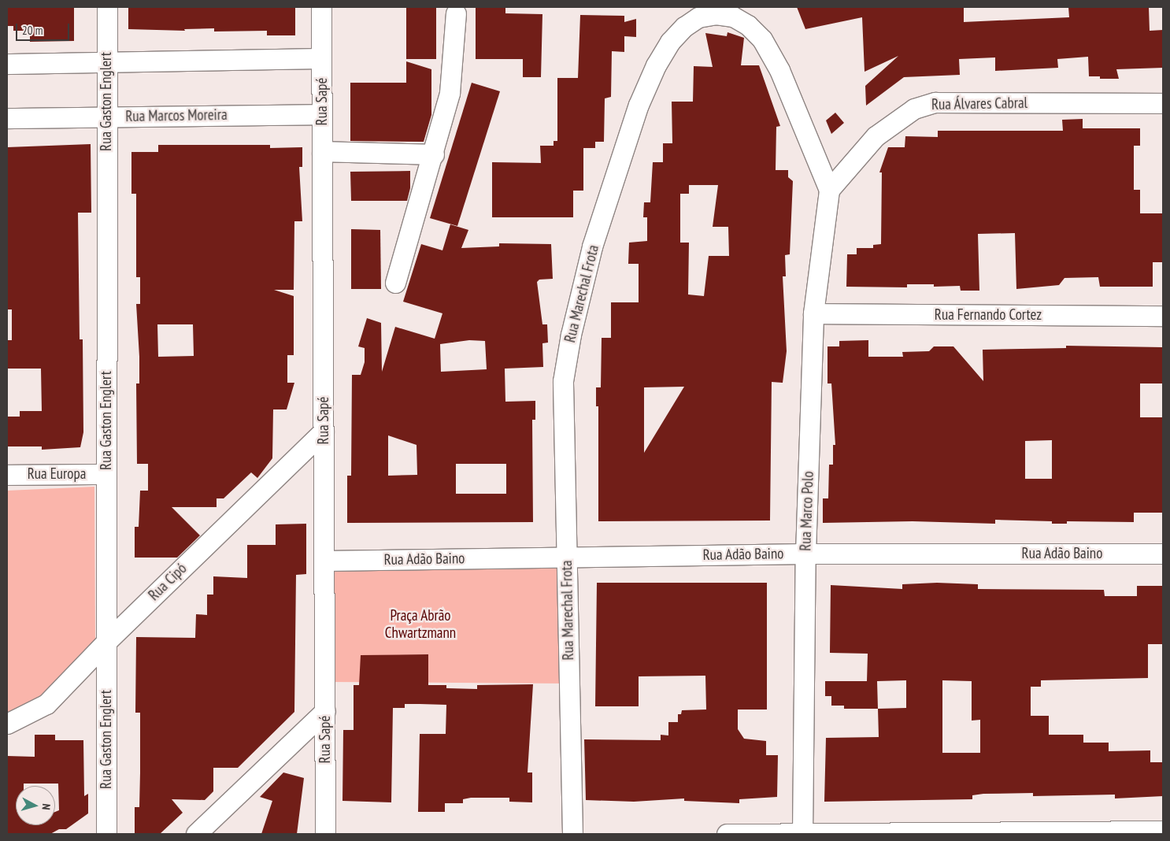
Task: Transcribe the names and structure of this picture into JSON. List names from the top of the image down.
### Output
{
  "streets": {
    "street": [
      "Rua Gaston Englert",
      "Rua Sapé",
      "Rua Álvares Cabral",
      "Rua Marcos Moreira",
      "Rua Marechal Frota",
      "Rua Fernando Cortez",
      "Rua Europa",
      "Rua Marco Polo",
      "Rua Adão Baino",
      "Rua Cipó"
    ]
  },
  "crossings": [
    ["Rua Gaston Englert", "Rua Marcos Moreira"],
    ["Rua Gaston Englert", "Rua Europa"],
    ["Rua Gaston Englert", "Rua Cipó"],
    ["Rua Sapé", "Rua Marcos Moreira"],
    ["Rua Sapé", "Rua Adão Baino"],
    ["Rua Sapé", "Rua Cipó"],
    ["Rua Álvares Cabral", "Rua Marechal Frota"],
    ["Rua Álvares Cabral", "Rua Marco Polo"],
    ["Rua Marechal Frota", "Rua Marco Polo"],
    ["Rua Marechal Frota", "Rua Adão Baino"],
    ["Rua Fernando Cortez", "Rua Marco Polo"],
    ["Rua Marco Polo", "Rua Adão Baino"]
  ],
  "parks": ["Praça Abrão Chwartzmann"],
  "scale_bar": "20 m",
  "north": "right"
}
